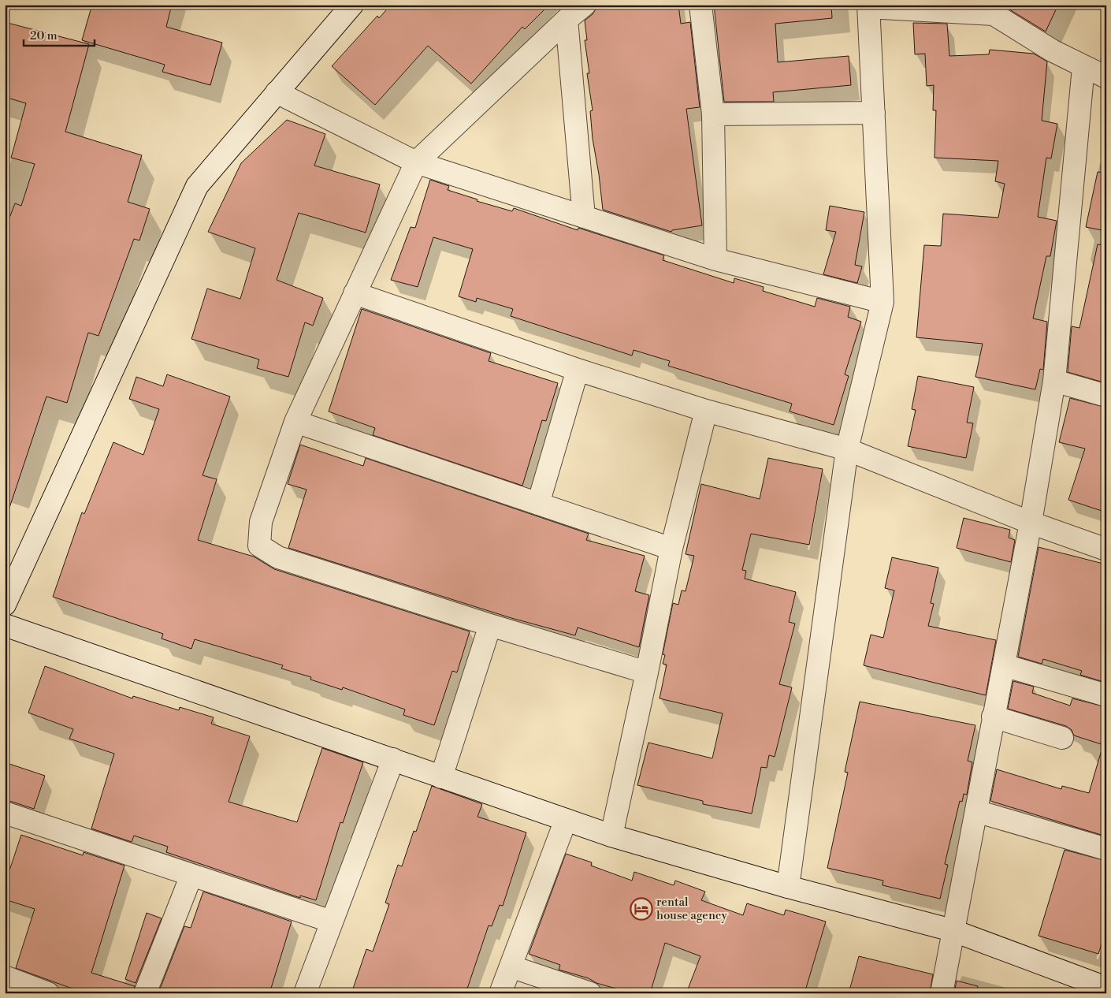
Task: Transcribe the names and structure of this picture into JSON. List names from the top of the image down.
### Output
{
  "places": {
    "hotel": ["rental house agency"]
  },
  "scale_bar": "20 m"
}
